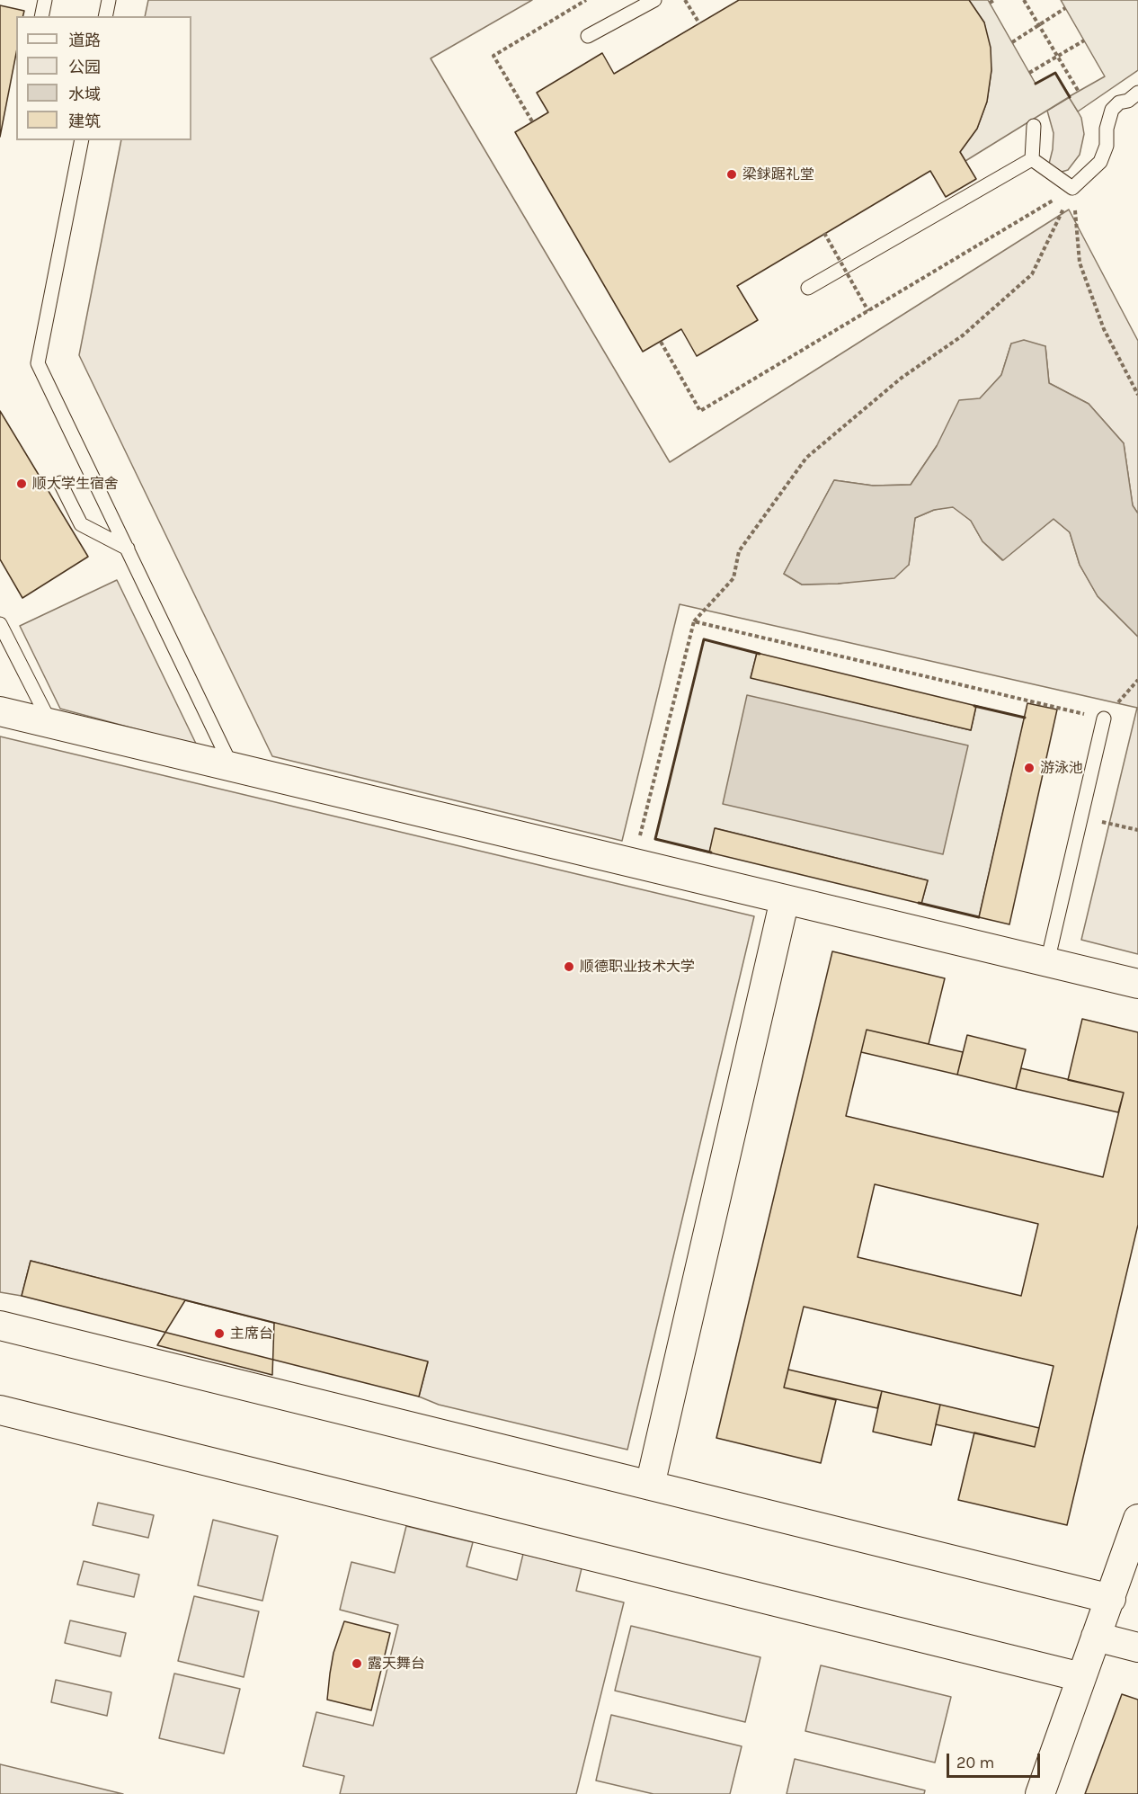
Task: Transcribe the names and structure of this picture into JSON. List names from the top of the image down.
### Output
{
  "places": [
    "梁銶踞礼堂",
    "顺大学生宿舍",
    "游泳池",
    "顺德职业技术大学",
    "主席台",
    "露天舞台"
  ],
  "legend": [
    "道路",
    "公园",
    "水域",
    "建筑"
  ],
  "scale_bar": "20 m"
}
